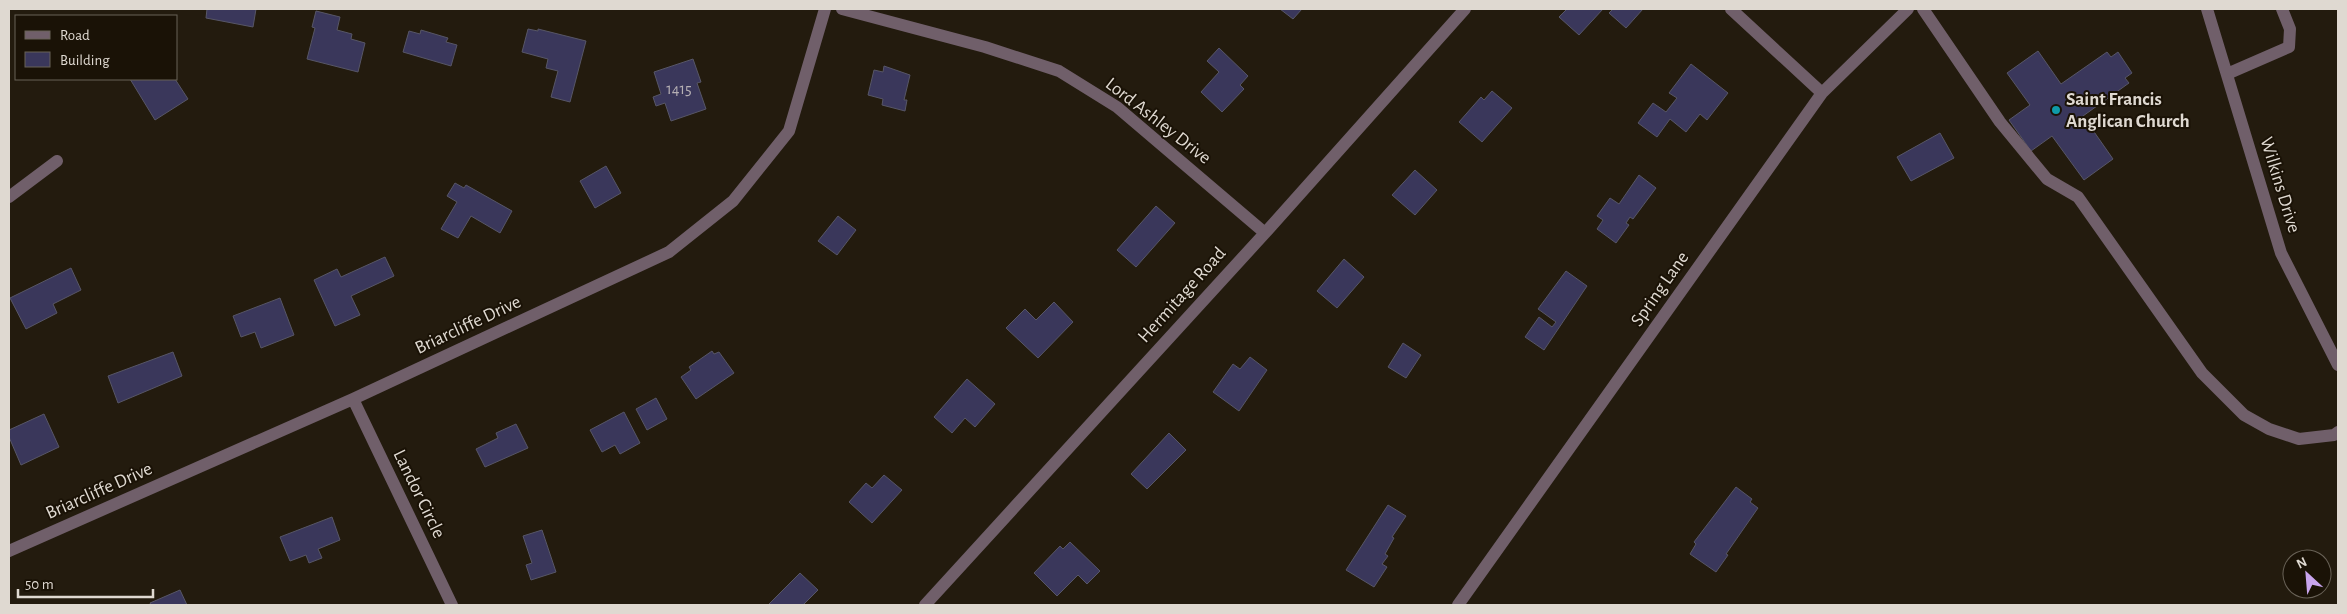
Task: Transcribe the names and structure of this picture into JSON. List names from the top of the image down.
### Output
{
  "streets": {
    "street": [
      "Lord Ashley Drive",
      "Wilkins Drive",
      "Spring Lane",
      "Hermitage Road",
      "Briarcliffe Drive",
      "Landor Circle"
    ]
  },
  "crossings": [
    ["Lord Ashley Drive", "Hermitage Road"],
    ["Briarcliffe Drive", "Landor Circle"]
  ],
  "places": ["Saint Francis Anglican Church"],
  "house_numbers": ["1415"],
  "legend": ["Road", "Building"],
  "scale_bar": "50 m",
  "north": "top left"
}
